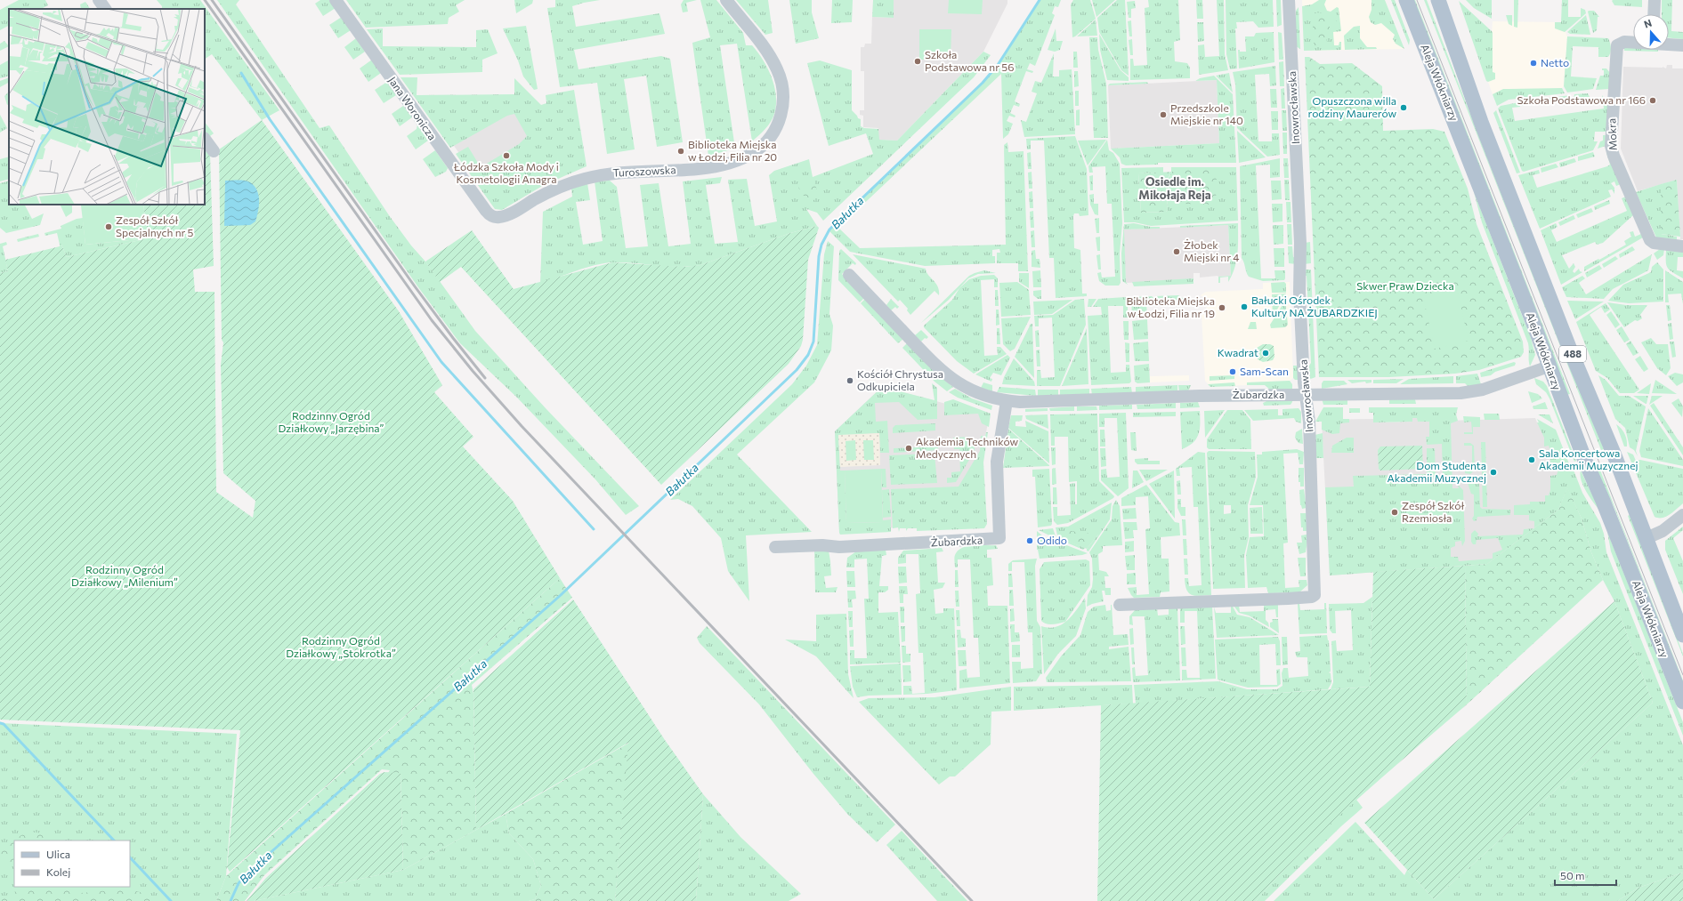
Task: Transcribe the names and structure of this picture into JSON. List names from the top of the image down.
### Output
{
  "streets": {
    "main road": ["Aleja Włókniarzy", "488"],
    "street": [
      "Inowrocławska",
      "Jana Woronicza",
      "Mokra",
      "Turoszowska",
      "Żubardzka"
    ]
  },
  "crossings": [
    ["Aleja Włókniarzy", "Żubardzka"],
    ["Inowrocławska", "Żubardzka"],
    ["Jana Woronicza", "Turoszowska"]
  ],
  "districts": ["Osiedle im. Mikołaja Reja"],
  "water": ["Bałutka"],
  "parks": [
    "Skwer Praw Dziecka",
    "Rodzinny Ogród Działkowy „Jarzębina”",
    "Rodzinny Ogród Działkowy „Milenium”",
    "Rodzinny Ogród Działkowy „Stokrotka”"
  ],
  "places": [
    "Szkoła Podstawowa nr 56",
    "Netto",
    "Szkoła Podstawowa nr 166",
    "Opuszczona willa rodziny Maurerów",
    "Przedszkole Miejskie nr 140",
    "Biblioteka Miejska w Łodzi, Filia nr 20",
    "Łódzka Szkoła Mody i Kosmetologii Anagra",
    "Zespół Szkół Specjalnych nr 5",
    "Żłobek Miejski nr 4",
    "Bałucki Ośrodek Kultury NA ŻUBARDZKIEJ",
    "Biblioteka Miejska w Łodzi, Filia nr 19",
    "Kwadrat",
    "Sam-Scan",
    "Kościół Chrystusa Odkupiciela",
    "Akademia Techników Medycznych",
    "Sala Koncertowa Akademii Muzycznej",
    "Dom Studenta Akademii Muzycznej",
    "Zespół Szkół Rzemiosła",
    "Odido"
  ],
  "legend": ["Ulica", "Kolej"],
  "scale_bar": "50 m",
  "north": "top"
}
